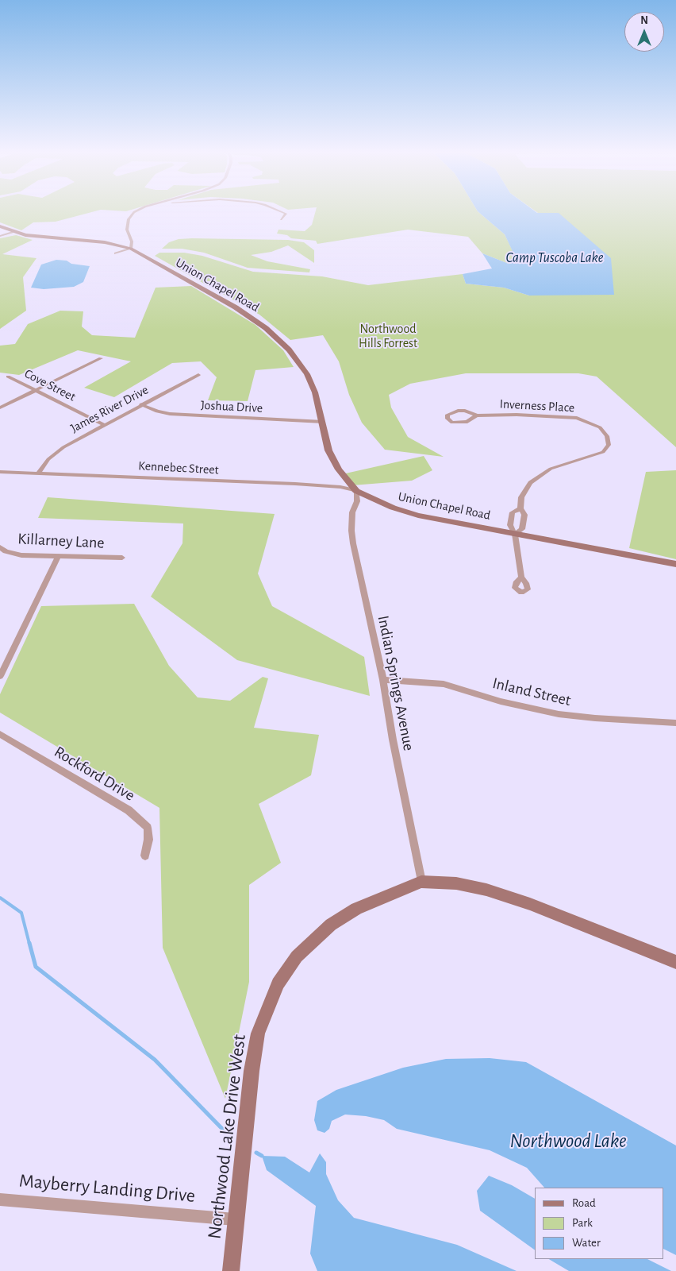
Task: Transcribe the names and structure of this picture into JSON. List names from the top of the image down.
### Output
{
  "streets": {
    "street": [
      "Union Chapel Road",
      "Cove Street",
      "Inverness Place",
      "Joshua Drive",
      "James River Drive",
      "Kennebec Street",
      "Killarney Lane",
      "Indian Springs Avenue",
      "Inland Street",
      "Rockford Drive",
      "Northwood Lake Drive West",
      "Mayberry Landing Drive"
    ]
  },
  "crossings": [
    ["Union Chapel Road", "Inverness Place"],
    ["Union Chapel Road", "Joshua Drive"],
    ["Union Chapel Road", "Kennebec Street"],
    ["Union Chapel Road", "Indian Springs Avenue"],
    ["Cove Street", "James River Drive"],
    ["Joshua Drive", "James River Drive"],
    ["James River Drive", "Kennebec Street"],
    ["Kennebec Street", "Indian Springs Avenue"],
    ["Indian Springs Avenue", "Inland Street"],
    ["Indian Springs Avenue", "Northwood Lake Drive West"],
    ["Northwood Lake Drive West", "Mayberry Landing Drive"]
  ],
  "water": ["Camp Tuscoba Lake", "Northwood Lake"],
  "parks": ["Northwood Hills Forrest"],
  "legend": ["Road", "Park", "Water"],
  "north": "top"
}
